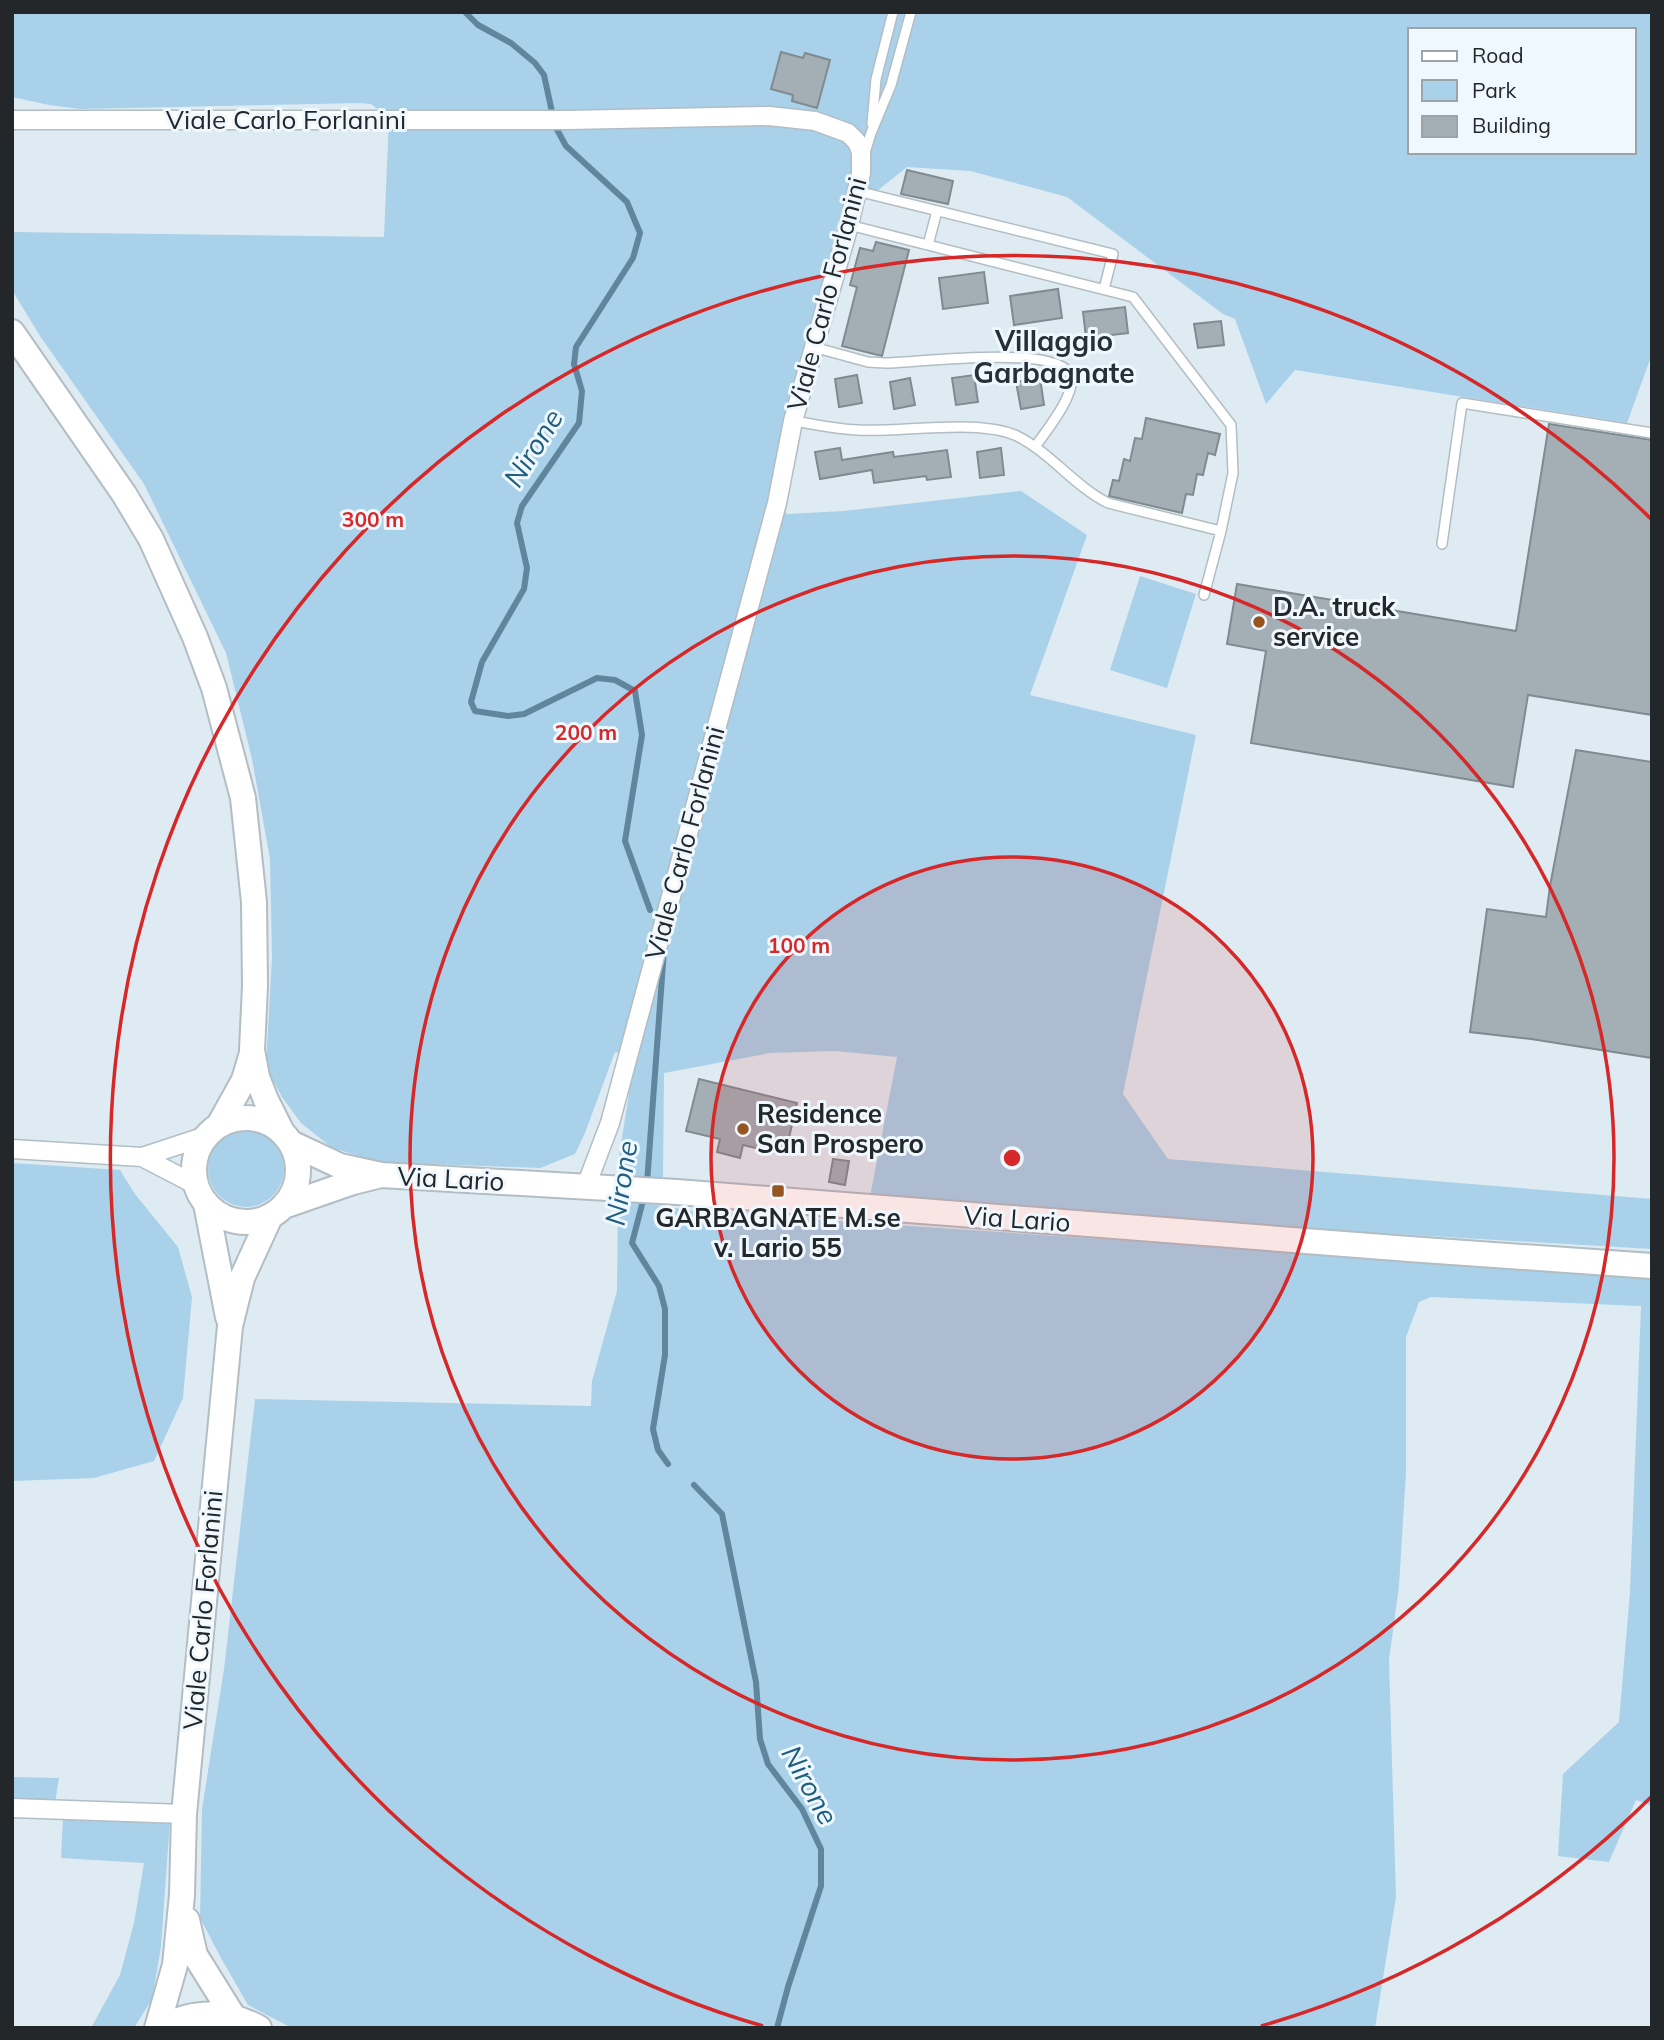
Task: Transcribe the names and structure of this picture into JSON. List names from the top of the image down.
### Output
{
  "streets": {
    "street": ["Viale Carlo Forlanini", "Via Lario"]
  },
  "crossings": [
    ["Viale Carlo Forlanini", "Via Lario"]
  ],
  "districts": ["Villaggio Garbagnate"],
  "water": ["Nirone"],
  "places": {
    "other": ["D.A. truck service", "Residence San Prospero"],
    "transit": ["GARBAGNATE M.se v. Lario 55"]
  },
  "legend": ["Road", "Park", "Building"],
  "rings": ["300 m", "200 m", "100 m"]
}
